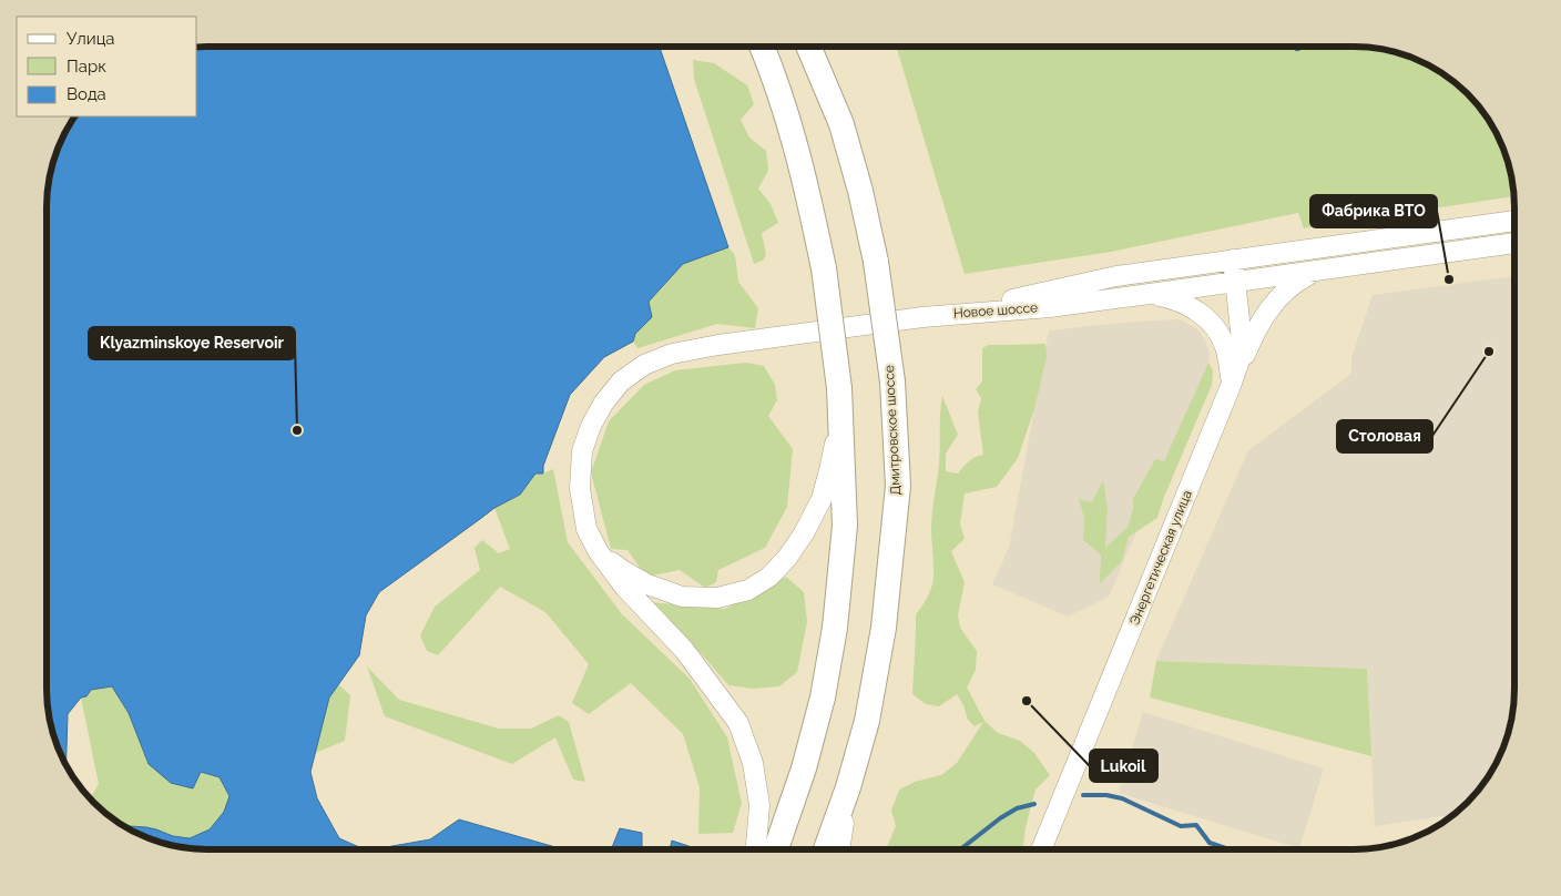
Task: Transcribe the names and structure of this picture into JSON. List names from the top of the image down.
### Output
{
  "streets": {
    "highway": ["Дмитровское шоссе"],
    "main road": ["Новое шоссе", "Энергетическая улица"]
  },
  "crossings": [
    ["Новое шоссе", "Энергетическая улица"]
  ],
  "places": [
    "Фабрика ВТО",
    "Столовая",
    "Klyazminskoye Reservoir",
    "Lukoil"
  ],
  "legend": ["Улица", "Парк", "Вода"]
}
